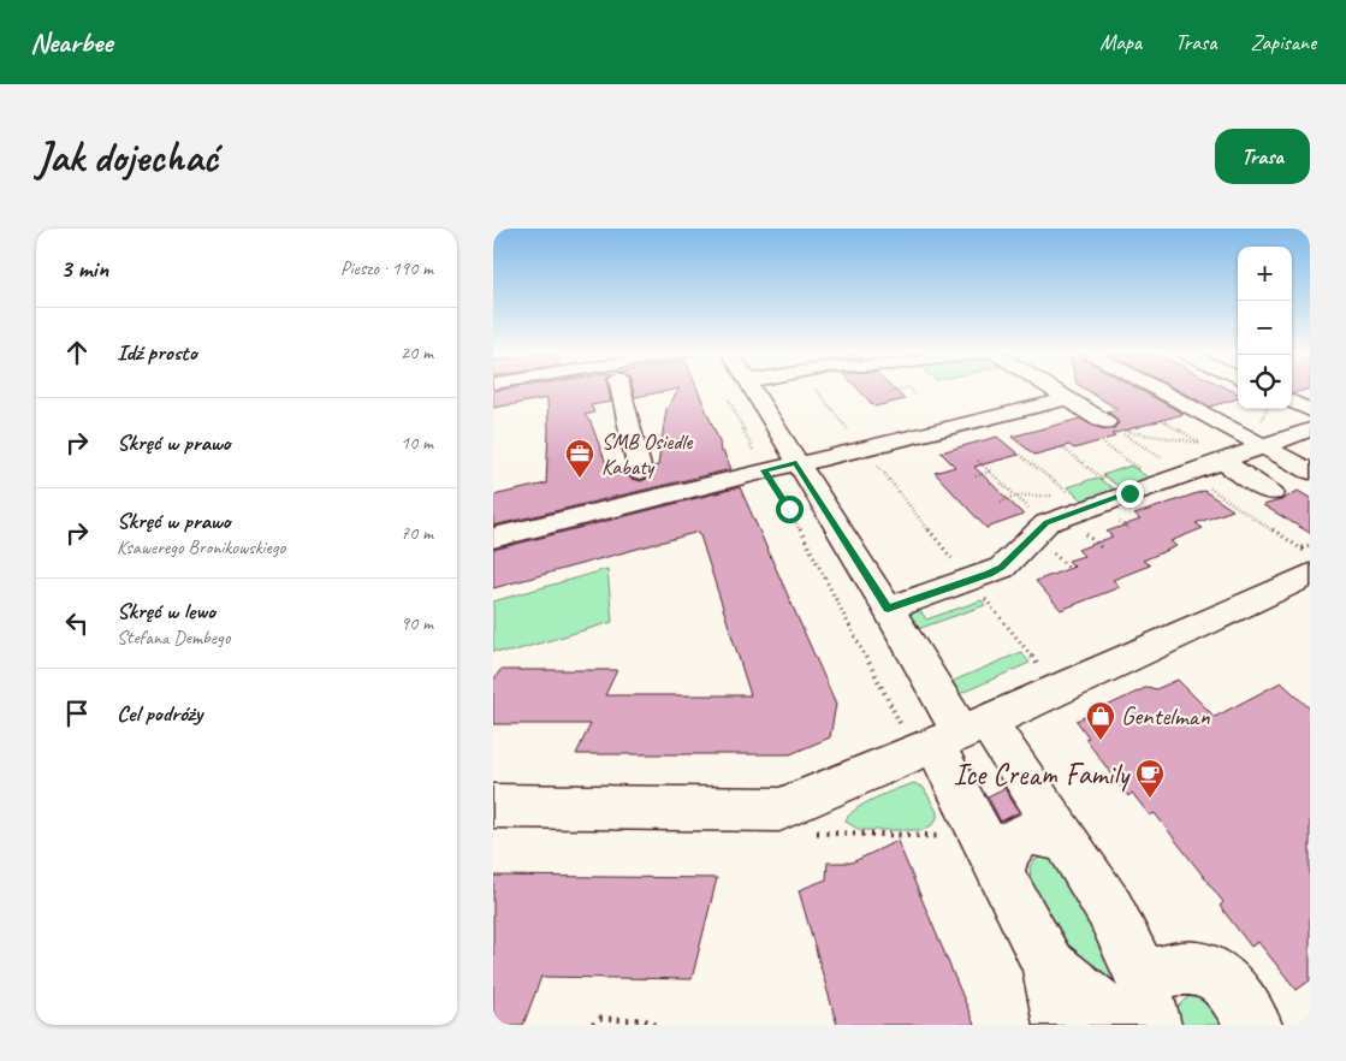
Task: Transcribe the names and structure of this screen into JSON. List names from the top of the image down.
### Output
{
  "places": {
    "office": ["SMB Osiedle Kabaty"],
    "shop": ["Gentelman"],
    "cafe": ["Ice Cream Family"]
  },
  "page": {
    "header": "Nearbee",
    "nav": ["Mapa", "Trasa", "Zapisane"],
    "buttons": "Trasa",
    "title": "Jak dojechać",
    "heading": ["3 min", "Pieszo · 190 m"],
    "map_buttons": ["+", "−"],
    "list": [
      ["Idź prosto", "20 m"],
      ["Skręć w prawo", "10 m"],
      ["Skręć w prawo", "Ksawerego Bronikowskiego", "70 m"],
      ["Skręć w lewo", "Stefana Dembego", "90 m"],
      "Cel podróży"
    ]
  }
}
